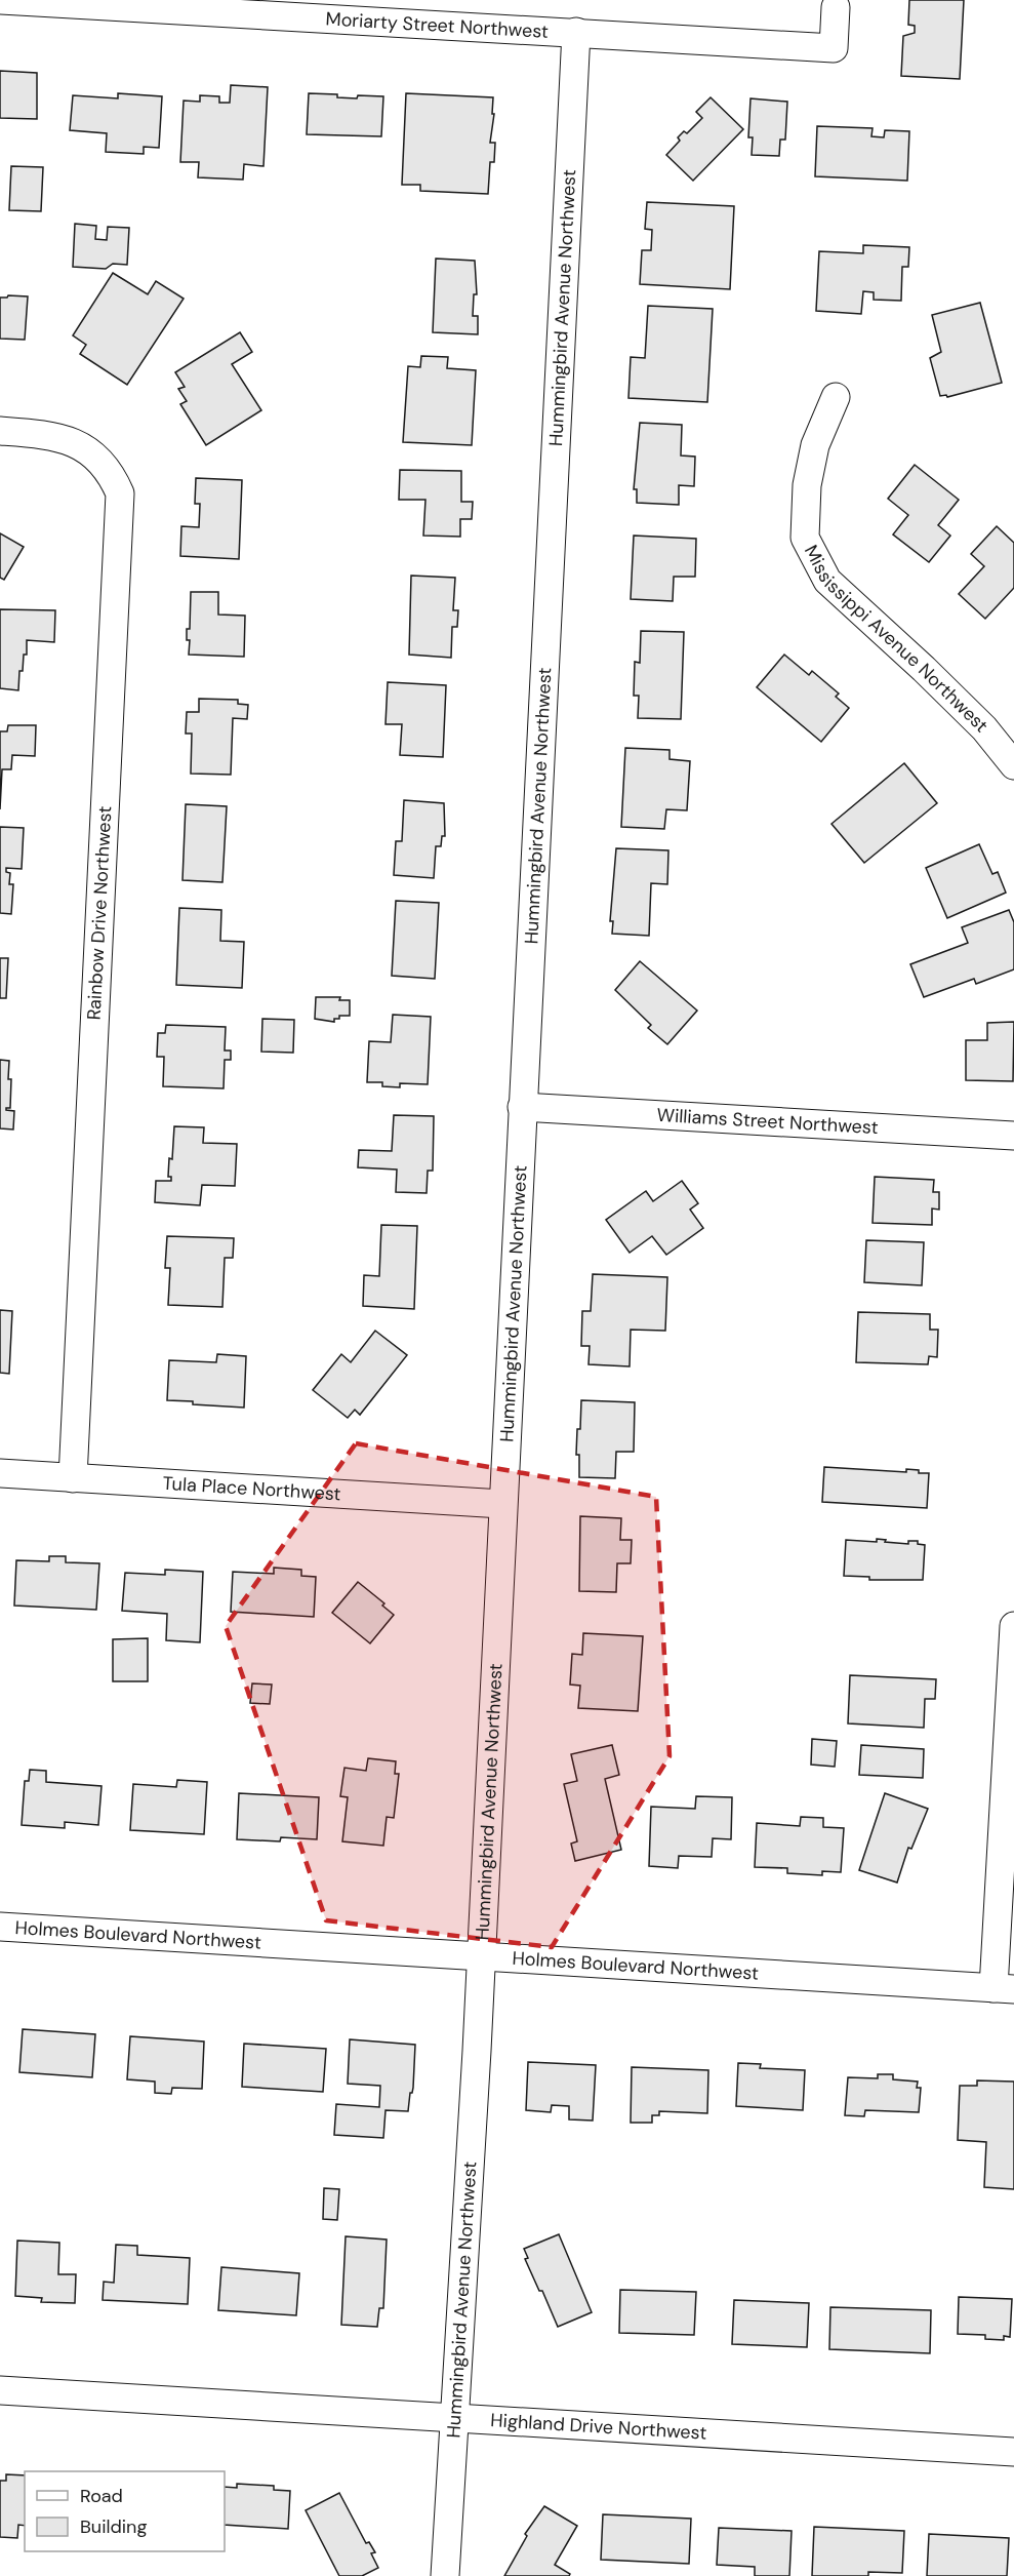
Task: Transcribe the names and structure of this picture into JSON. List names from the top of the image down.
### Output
{
  "streets": {
    "street": [
      "Moriarty Street Northwest",
      "Hummingbird Avenue Northwest",
      "Mississippi Avenue Northwest",
      "Rainbow Drive Northwest",
      "Williams Street Northwest",
      "Tula Place Northwest",
      "Holmes Boulevard Northwest",
      "Highland Drive Northwest"
    ]
  },
  "crossings": [
    ["Moriarty Street Northwest", "Hummingbird Avenue Northwest"],
    ["Hummingbird Avenue Northwest", "Williams Street Northwest"],
    ["Hummingbird Avenue Northwest", "Tula Place Northwest"],
    ["Hummingbird Avenue Northwest", "Holmes Boulevard Northwest"],
    ["Hummingbird Avenue Northwest", "Highland Drive Northwest"],
    ["Rainbow Drive Northwest", "Tula Place Northwest"]
  ],
  "legend": ["Road", "Building"]
}
